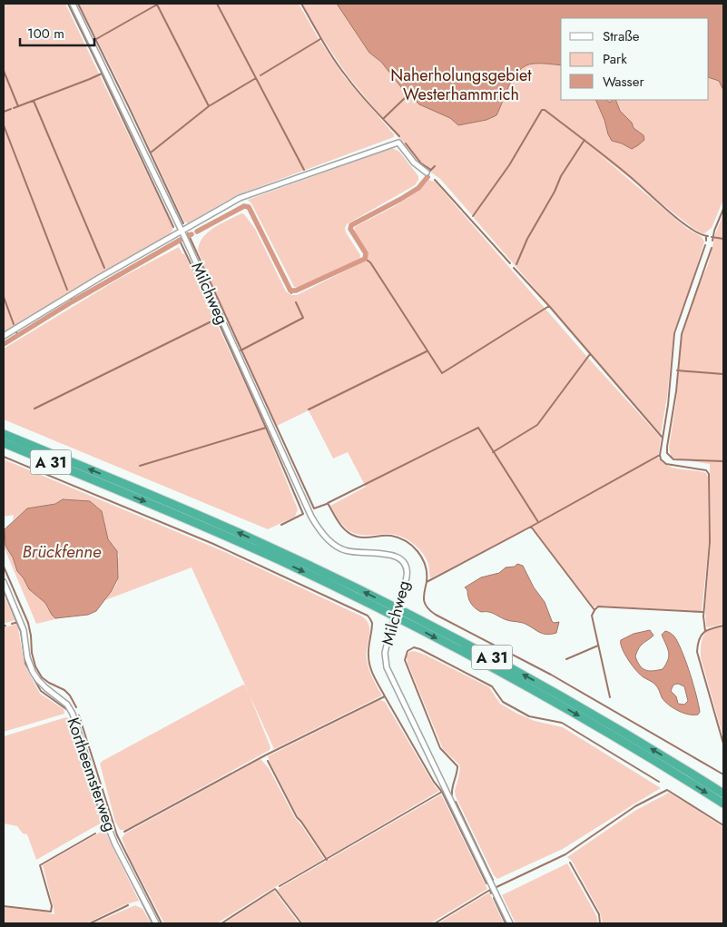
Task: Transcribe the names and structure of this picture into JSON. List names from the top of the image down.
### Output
{
  "streets": {
    "highway": ["A 31"],
    "street": ["Milchweg", "Kortheemsterweg"]
  },
  "water": ["Brückfenne"],
  "parks": ["Naherholungsgebiet Westerhammrich"],
  "legend": ["Straße", "Park", "Wasser"],
  "scale_bar": "100 m"
}
